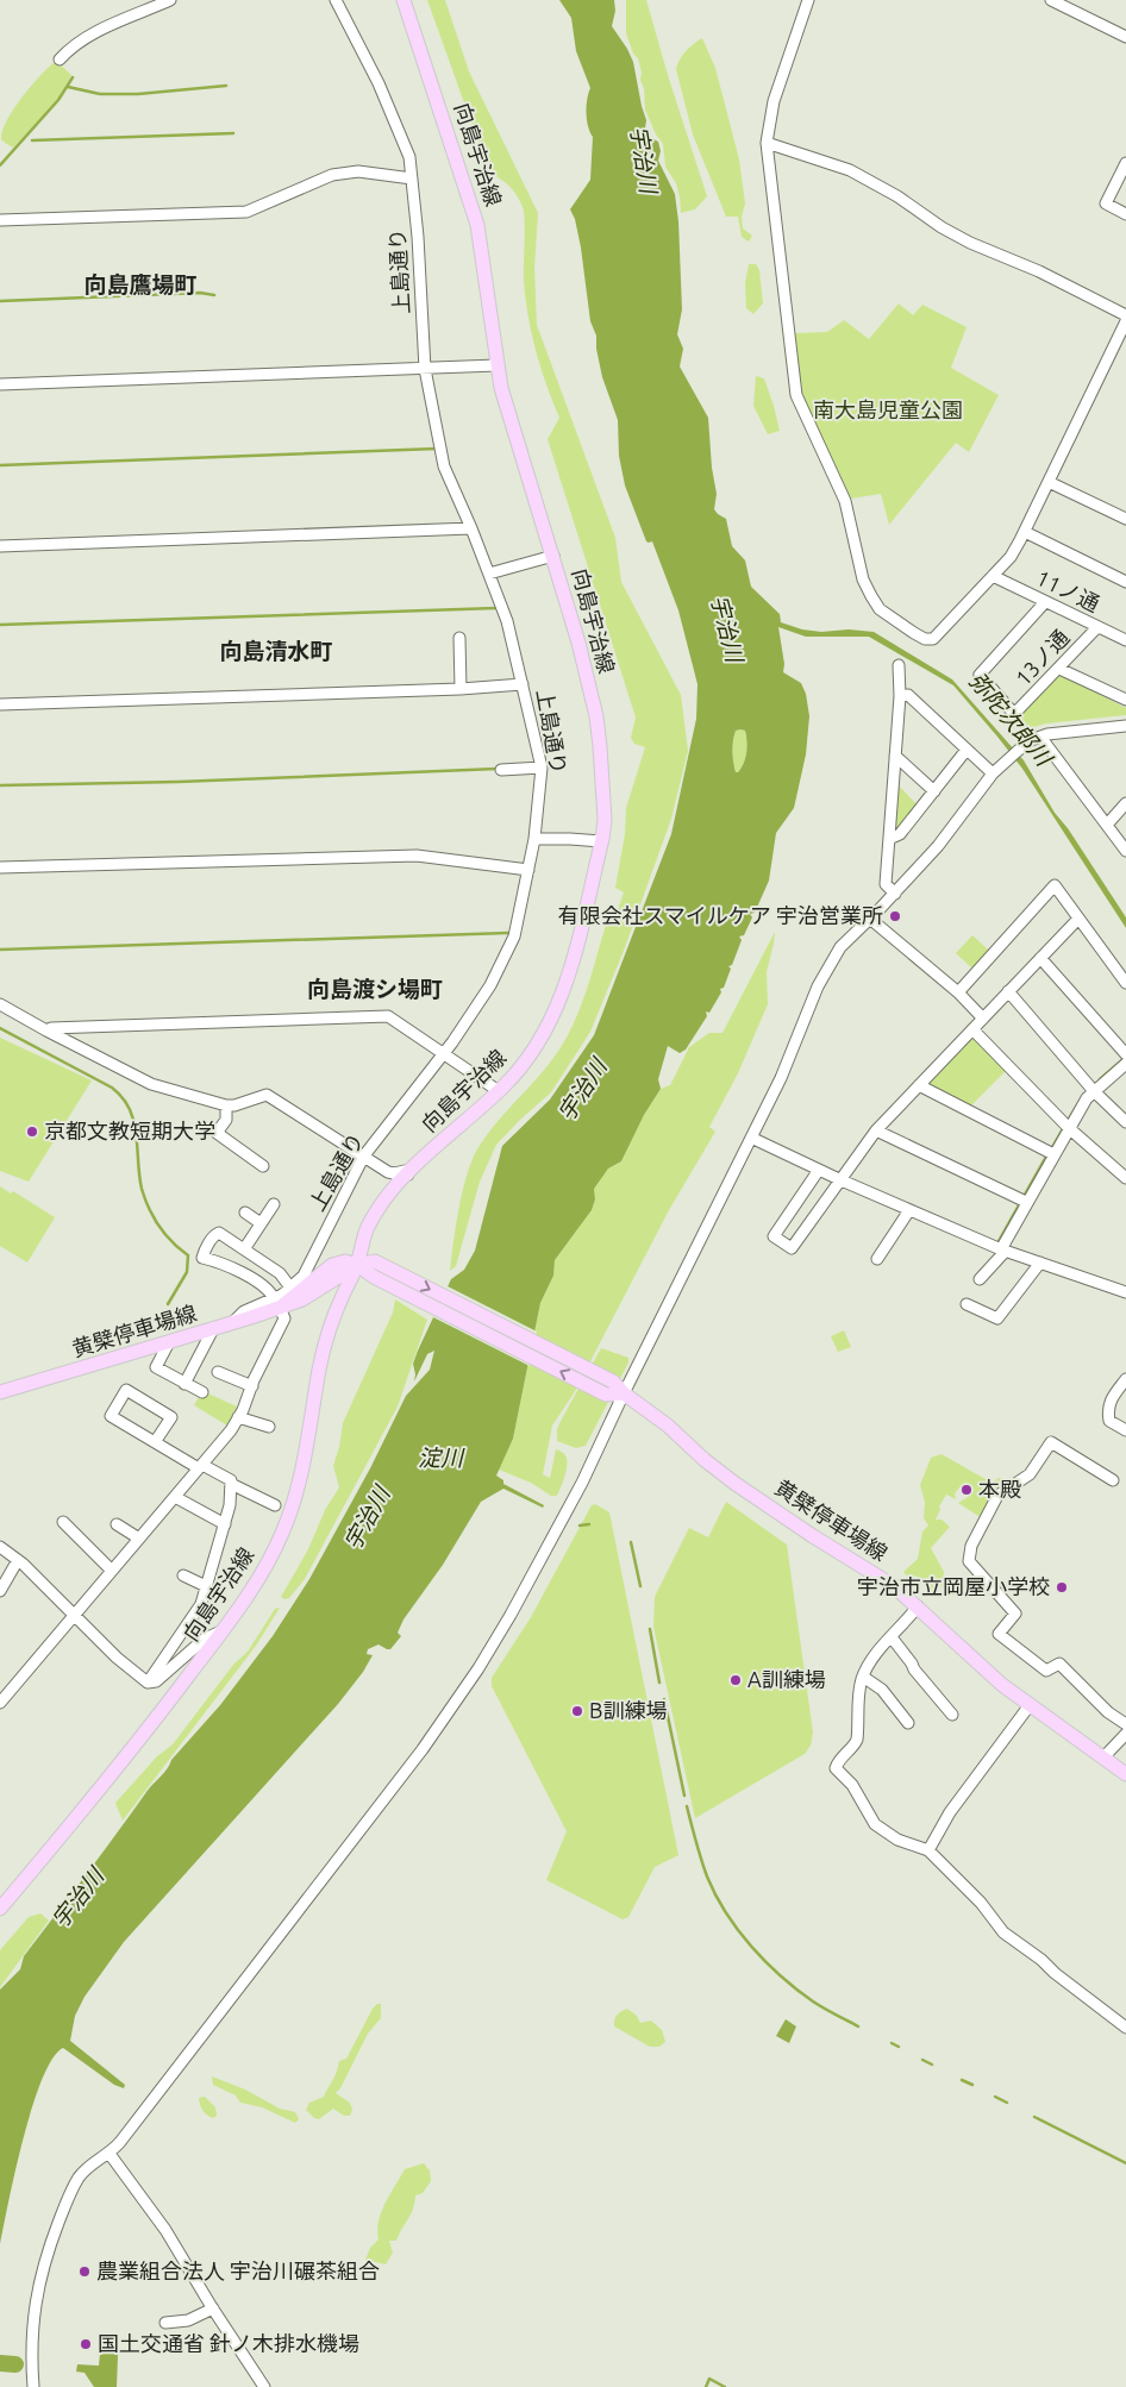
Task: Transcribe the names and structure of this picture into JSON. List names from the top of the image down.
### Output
{
  "streets": {
    "main road": ["向島宇治線", "黄檗停車場線"],
    "street": ["上島通り", "11ノ通", "13ノ通"]
  },
  "crossings": [
    ["向島宇治線", "黄檗停車場線"],
    ["上島通り", "黄檗停車場線"],
    ["11ノ通", "13ノ通"]
  ],
  "districts": ["向島鷹場町", "向島清水町", "向島渡シ場町"],
  "water": ["宇治川", "弥陀次郎川", "淀川"],
  "parks": ["南大島児童公園"],
  "places": [
    "有限会社スマイルケア 宇治営業所",
    "京都文教短期大学",
    "本殿",
    "宇治市立岡屋小学校",
    "A訓練場",
    "B訓練場",
    "農業組合法人 宇治川碾茶組合",
    "国土交通省 針ノ木排水機場"
  ]
}
